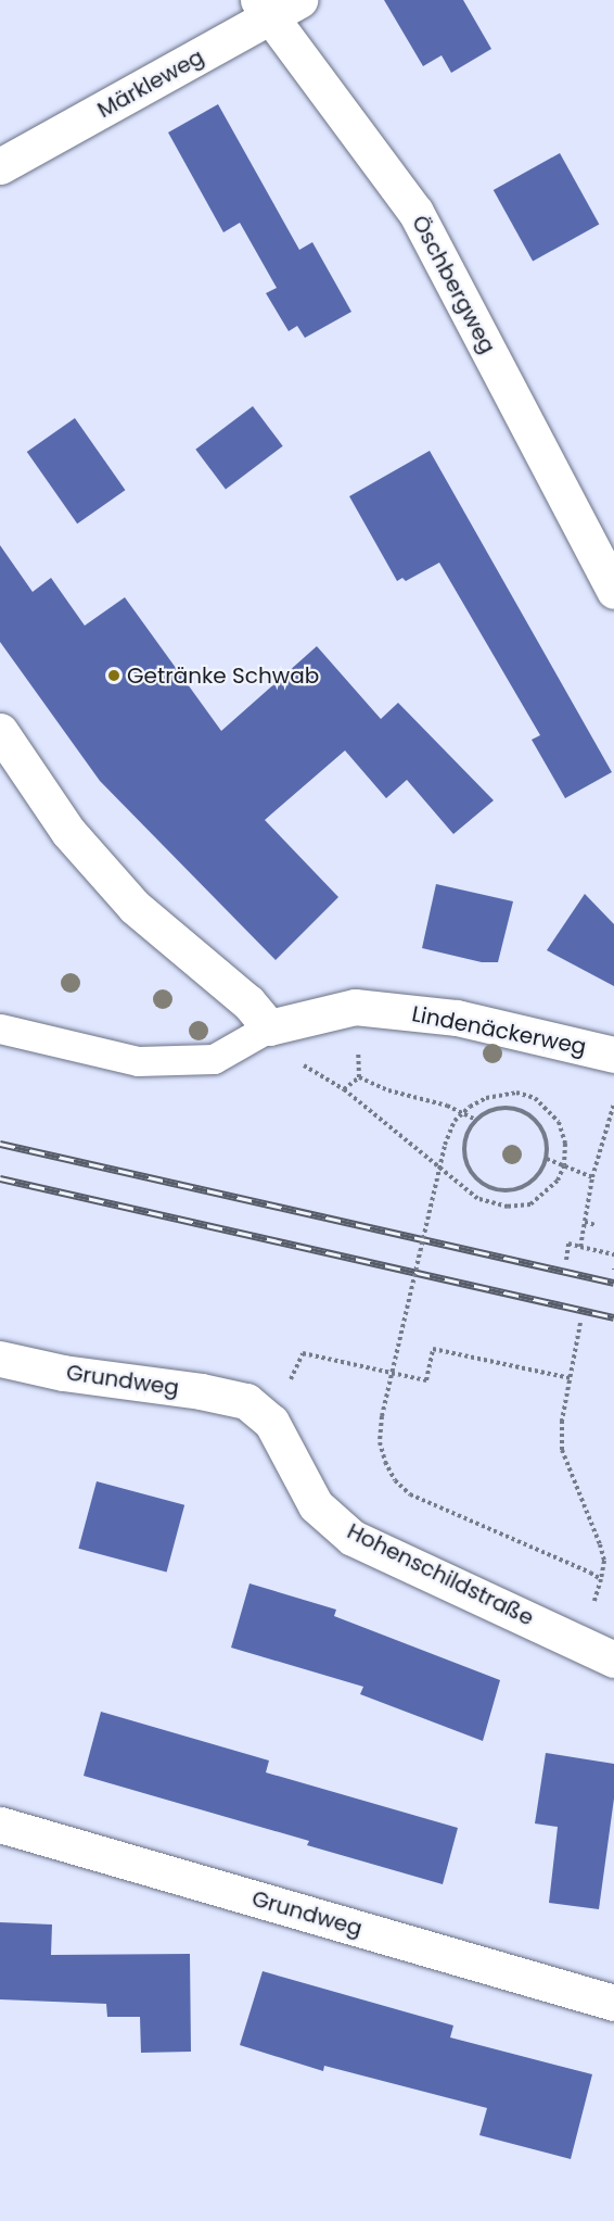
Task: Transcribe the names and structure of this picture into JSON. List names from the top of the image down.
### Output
{
  "streets": {
    "street": [
      "Märkleweg",
      "Öschbergweg",
      "Lindenäckerweg",
      "Grundweg",
      "Hohenschildstraße"
    ]
  },
  "crossings": [
    ["Märkleweg", "Öschbergweg"],
    ["Grundweg", "Hohenschildstraße"]
  ],
  "places": ["Getränke Schwab"]
}
